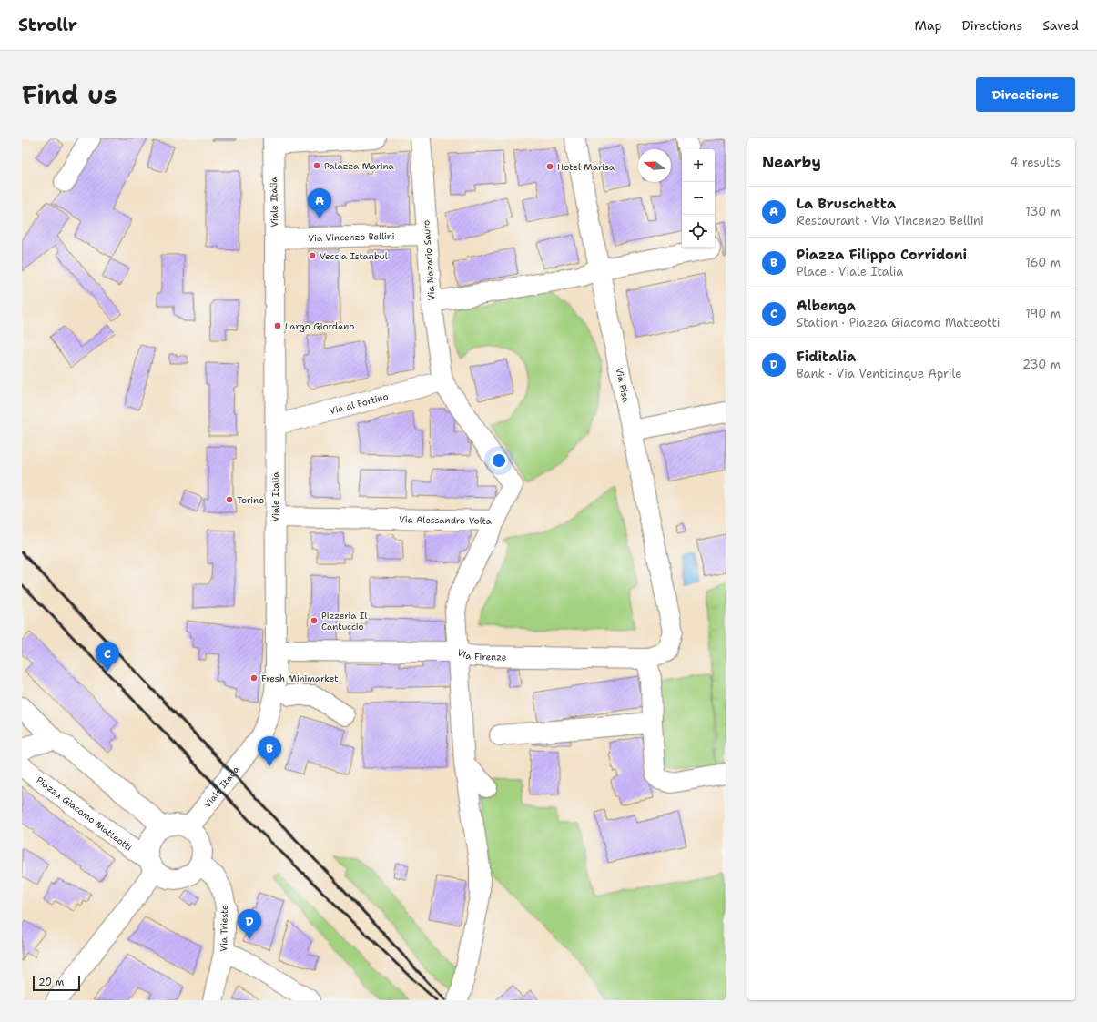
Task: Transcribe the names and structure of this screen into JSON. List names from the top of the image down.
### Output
{
  "streets": {
    "street": [
      "Viale Italia",
      "Via Vincenzo Bellini",
      "Via Nazario Sauro",
      "Via Pisa",
      "Via al Fortino",
      "Via Alessandro Volta",
      "Via Firenze",
      "Piazza Giacomo Matteotti",
      "Via Trieste"
    ]
  },
  "crossings": [
    ["Viale Italia", "Via Vincenzo Bellini"],
    ["Viale Italia", "Via al Fortino"],
    ["Viale Italia", "Via Alessandro Volta"],
    ["Viale Italia", "Via Firenze"],
    ["Viale Italia", "Piazza Giacomo Matteotti"],
    ["Viale Italia", "Via Trieste"],
    ["Via Vincenzo Bellini", "Via Nazario Sauro"],
    ["Via Nazario Sauro", "Via al Fortino"],
    ["Via Nazario Sauro", "Via Alessandro Volta"],
    ["Via Pisa", "Via Firenze"],
    ["Via al Fortino", "Via Alessandro Volta"],
    ["Piazza Giacomo Matteotti", "Via Trieste"]
  ],
  "places": [
    "Palazza Marina",
    "Hotel Marisa",
    "Veccia Istanbul",
    "Largo Giordano",
    "Torino",
    "Pizzeria Il Cantuccio",
    "Fresh Minimarket"
  ],
  "scale_bar": "20 m",
  "north": "left",
  "page": {
    "header": "Strollr",
    "nav": ["Map", "Directions", "Saved"],
    "title": "Find us",
    "buttons": "Directions",
    "heading": ["Nearby", "4 results"],
    "map_buttons": ["+", "−"],
    "list": [
      {
        "mark": "A",
        "name": "La Bruschetta",
        "note": "Restaurant · Via Vincenzo Bellini",
        "value": "130 m"
      },
      {
        "mark": "B",
        "name": "Piazza Filippo Corridoni",
        "note": "Place · Viale Italia",
        "value": "160 m"
      },
      {
        "mark": "C",
        "name": "Albenga",
        "note": "Station · Piazza Giacomo Matteotti",
        "value": "190 m"
      },
      {
        "mark": "D",
        "name": "Fiditalia",
        "note": "Bank · Via Venticinque Aprile",
        "value": "230 m"
      }
    ],
    "pins": [
      "A",
      "C",
      "B",
      "D"
    ],
    "scale": "20 m"
  }
}
